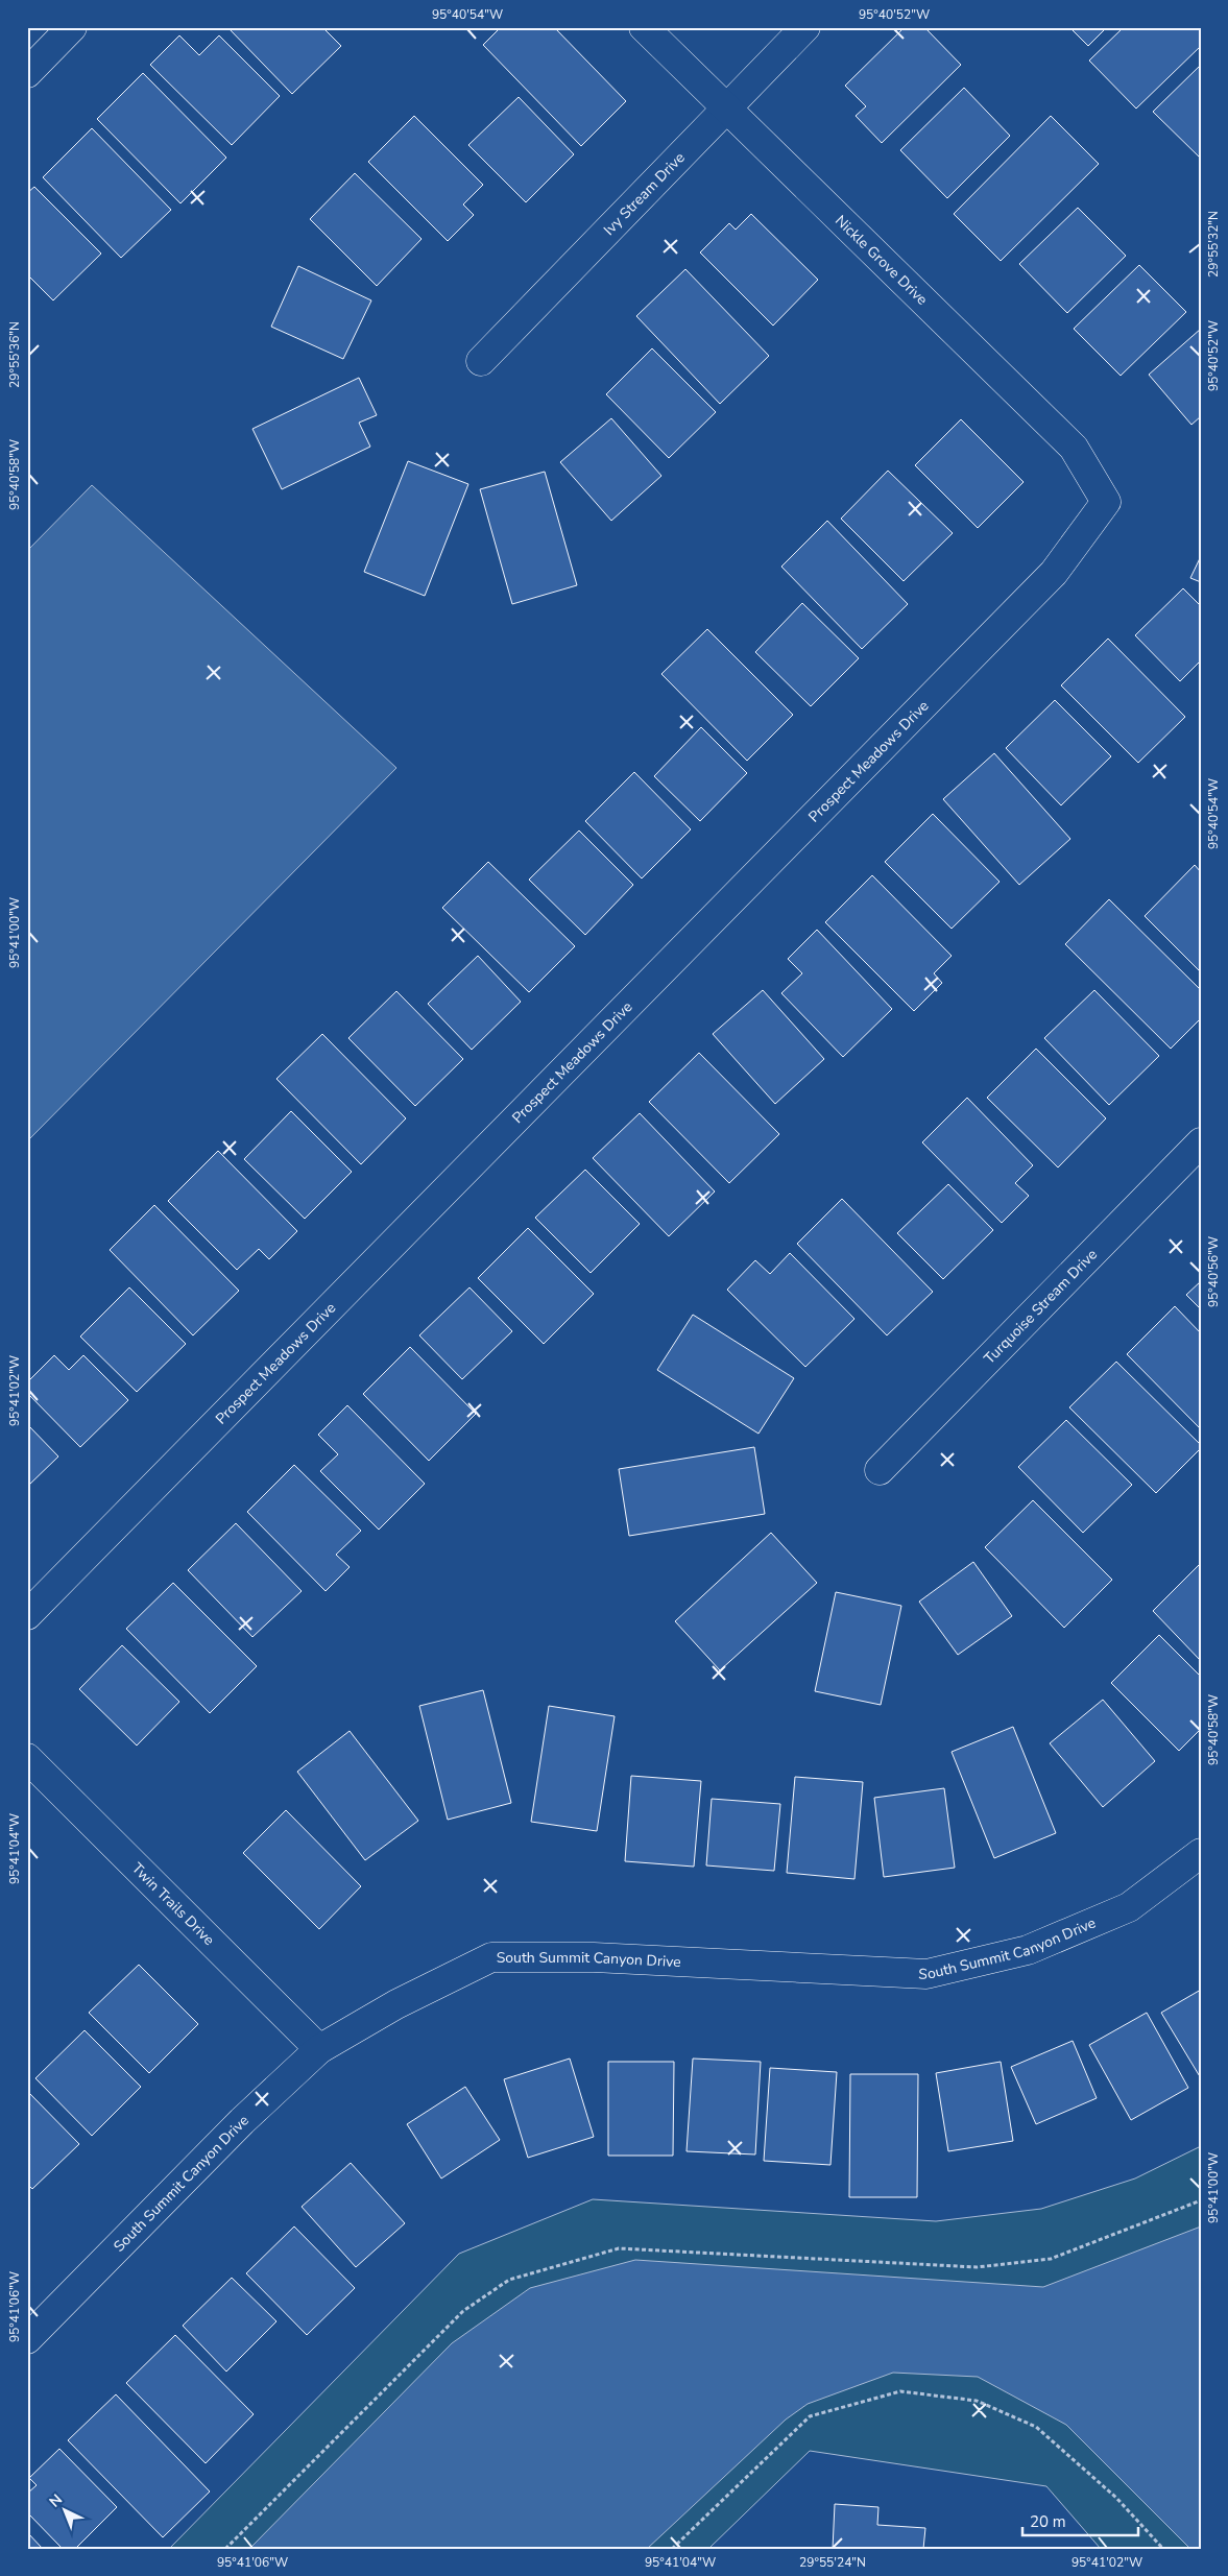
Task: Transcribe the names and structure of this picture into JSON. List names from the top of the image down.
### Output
{
  "streets": {
    "street": [
      "Ivy Stream Drive",
      "Nickle Grove Drive",
      "Prospect Meadows Drive",
      "Turquoise Stream Drive",
      "Twin Trails Drive",
      "South Summit Canyon Drive"
    ]
  },
  "crossings": [
    ["Ivy Stream Drive", "Nickle Grove Drive"],
    ["Nickle Grove Drive", "Prospect Meadows Drive"],
    ["Twin Trails Drive", "South Summit Canyon Drive"]
  ],
  "scale_bar": "20 m",
  "north": "top left",
  "coordinates": [
    "95°40'54\"W",
    "95°40'52\"W",
    "29°55'32\"N",
    "29°55'36\"N",
    "95°40'58\"W",
    "95°41'00\"W",
    "95°40'56\"W",
    "95°41'02\"W",
    "95°41'04\"W",
    "95°41'06\"W",
    "29°55'24\"N"
  ]
}
